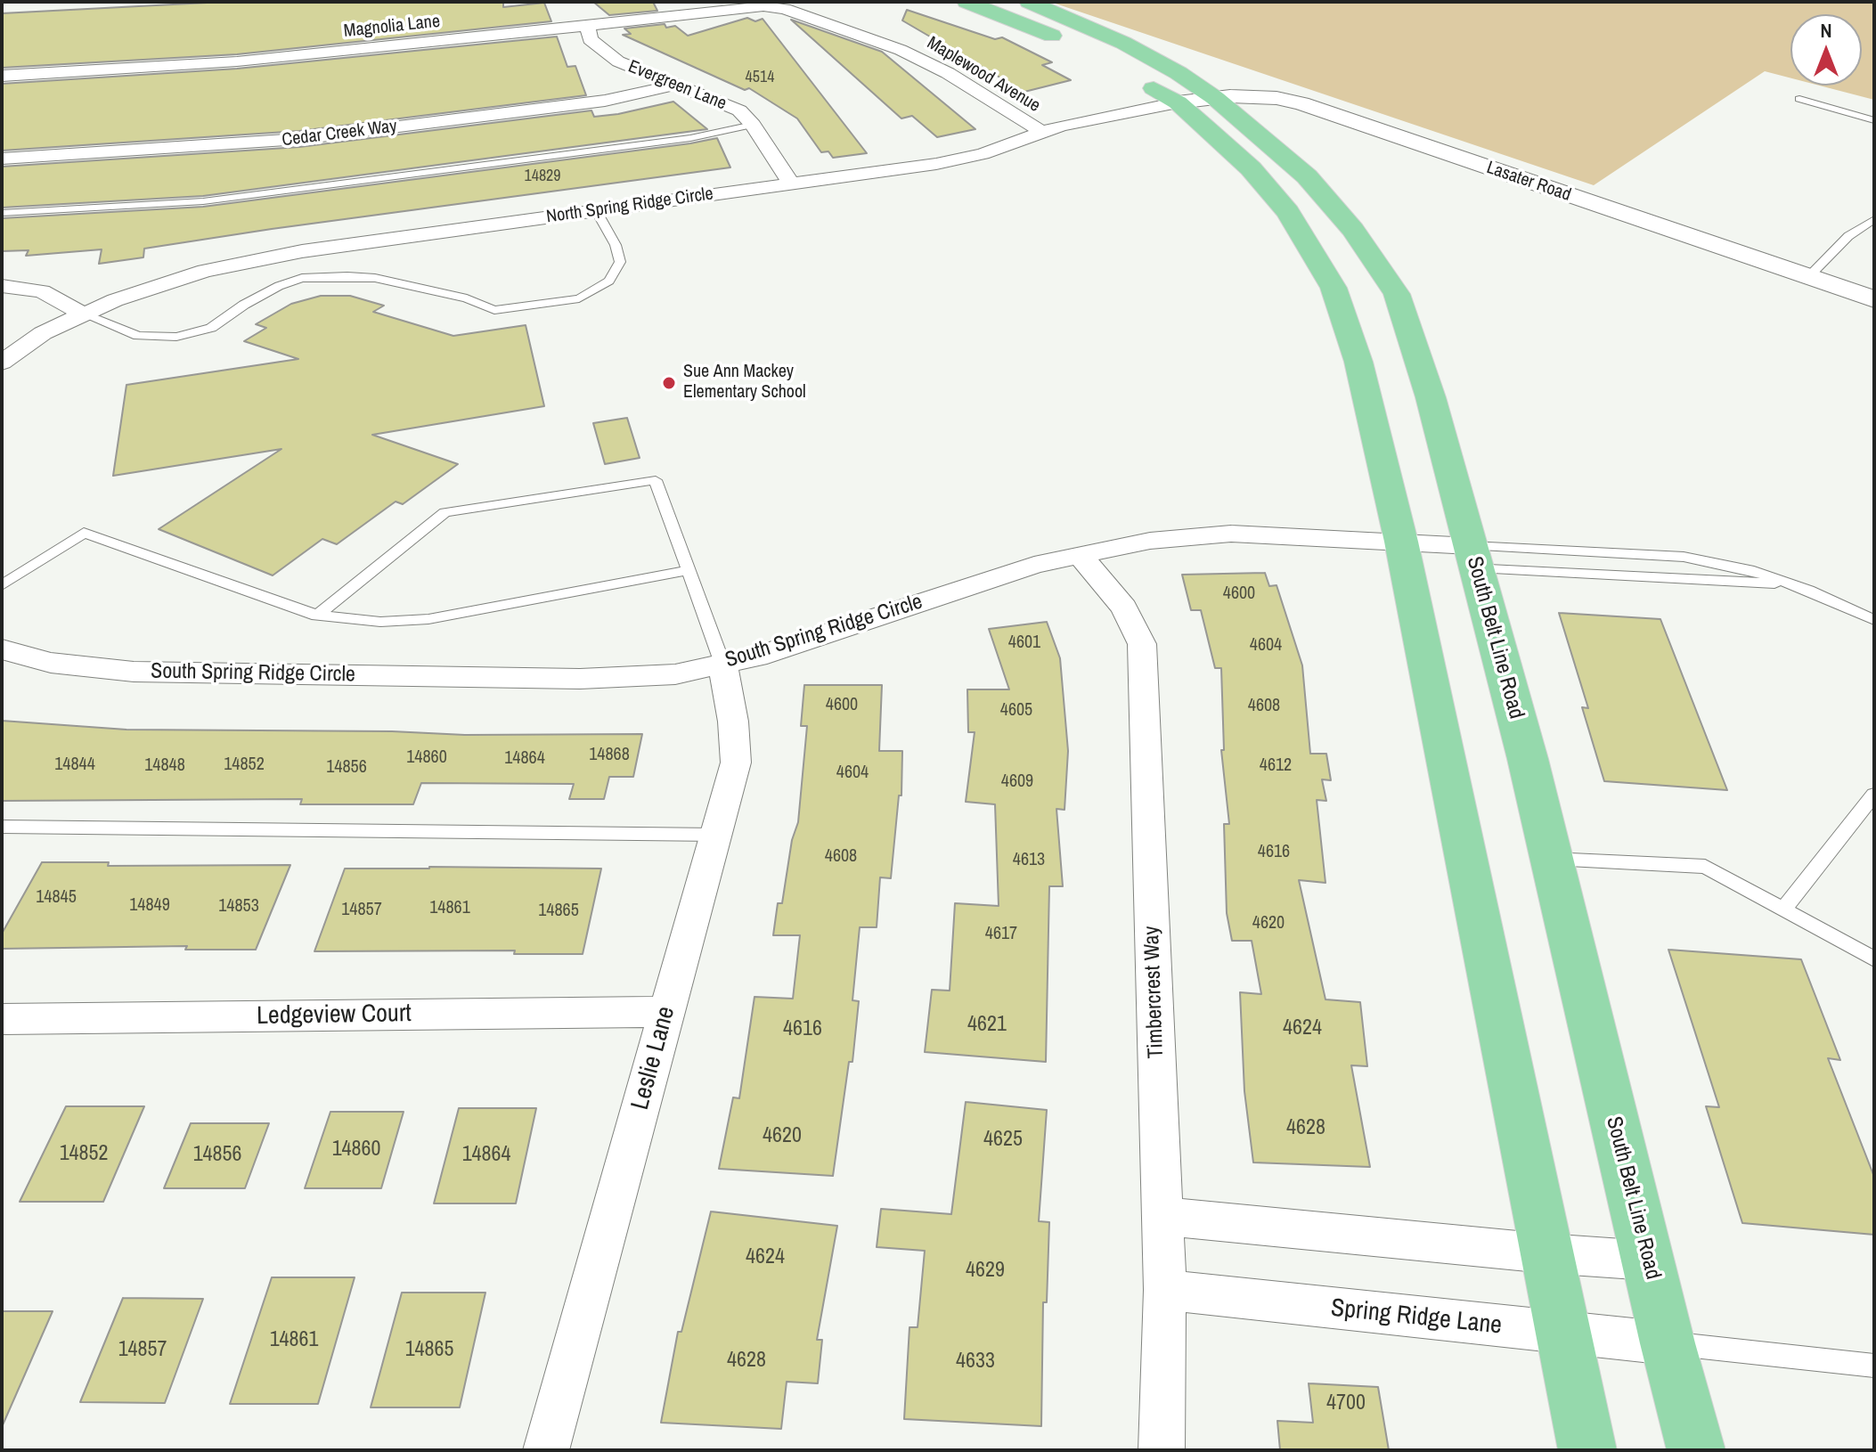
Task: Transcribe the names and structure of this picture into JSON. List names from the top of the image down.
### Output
{
  "streets": {
    "main road": ["South Belt Line Road"],
    "street": [
      "Magnolia Lane",
      "Maplewood Avenue",
      "Evergreen Lane",
      "Cedar Creek Way",
      "Lasater Road",
      "North Spring Ridge Circle",
      "South Spring Ridge Circle",
      "Timbercrest Way",
      "Ledgeview Court",
      "Leslie Lane",
      "Spring Ridge Lane"
    ]
  },
  "crossings": [
    ["Magnolia Lane", "Maplewood Avenue"],
    ["Magnolia Lane", "Evergreen Lane"],
    ["Maplewood Avenue", "North Spring Ridge Circle"],
    ["Evergreen Lane", "Cedar Creek Way"],
    ["Evergreen Lane", "North Spring Ridge Circle"],
    ["Lasater Road", "North Spring Ridge Circle"],
    ["Lasater Road", "South Belt Line Road"],
    ["South Spring Ridge Circle", "South Belt Line Road"],
    ["South Spring Ridge Circle", "Timbercrest Way"],
    ["South Spring Ridge Circle", "Leslie Lane"],
    ["South Belt Line Road", "Spring Ridge Lane"],
    ["Timbercrest Way", "Spring Ridge Lane"],
    ["Ledgeview Court", "Leslie Lane"]
  ],
  "places": ["Sue Ann Mackey Elementary School"],
  "house_numbers": [
    "4514",
    "14829",
    "4600",
    "4601",
    "4604",
    "4600",
    "4608",
    "4605",
    "14868",
    "14860",
    "14864",
    "14844",
    "14852",
    "14848",
    "4612",
    "14856",
    "4604",
    "4609",
    "4616",
    "4608",
    "4613",
    "14845",
    "14849",
    "14853",
    "14861",
    "14857",
    "14865",
    "4620",
    "4617",
    "4621",
    "4624",
    "4616",
    "4628",
    "4620",
    "4625",
    "14860",
    "14852",
    "14856",
    "14864",
    "4624",
    "4629",
    "14861",
    "14857",
    "14865",
    "4628",
    "4633",
    "4700"
  ],
  "north": "top"
}
